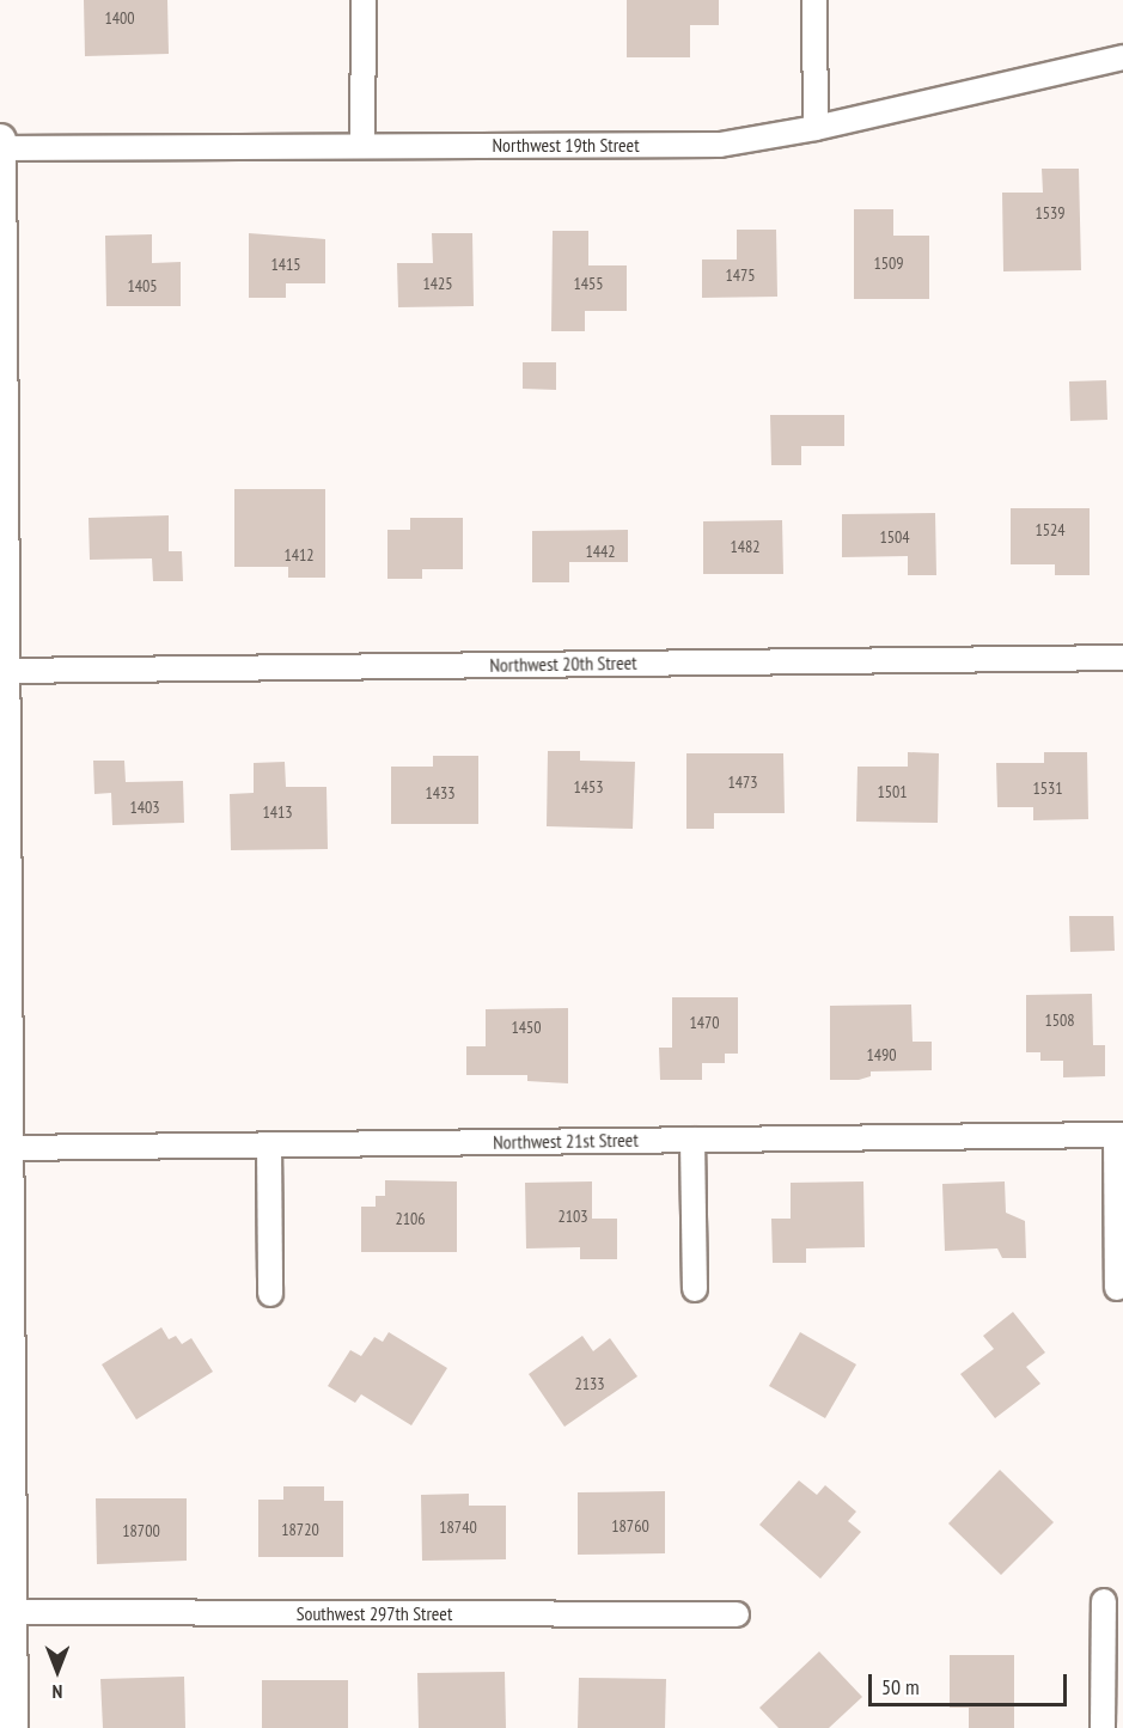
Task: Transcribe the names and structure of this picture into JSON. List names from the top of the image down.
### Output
{
  "streets": {
    "street": [
      "Northwest 19th Street",
      "Northwest 20th Street",
      "Northwest 21st Street",
      "Southwest 297th Street"
    ]
  },
  "house_numbers": [
    "1400",
    "1539",
    "1509",
    "1415",
    "1475",
    "1425",
    "1455",
    "1405",
    "1524",
    "1504",
    "1482",
    "1442",
    "1412",
    "1473",
    "1453",
    "1531",
    "1501",
    "1433",
    "1403",
    "1413",
    "1508",
    "1470",
    "1450",
    "1490",
    "2103",
    "2106",
    "2133",
    "18760",
    "18740",
    "18720",
    "18700"
  ],
  "scale_bar": "50 m",
  "north": "bottom"
}
